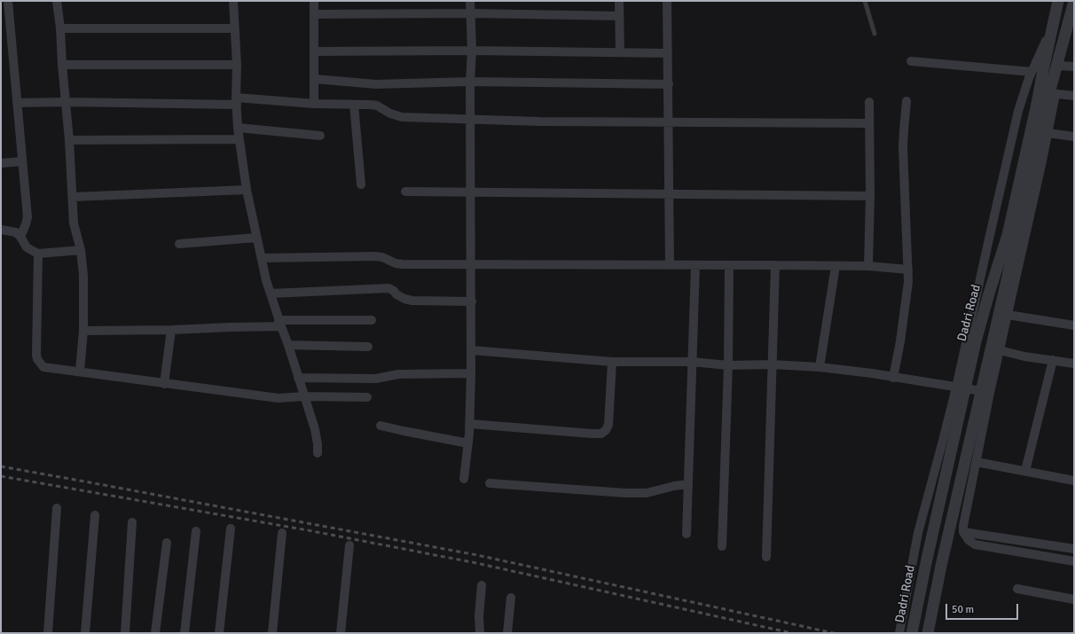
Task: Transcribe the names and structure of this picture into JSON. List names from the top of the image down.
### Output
{
  "streets": {
    "street": ["Dadri Road"]
  },
  "scale_bar": "50 m"
}
